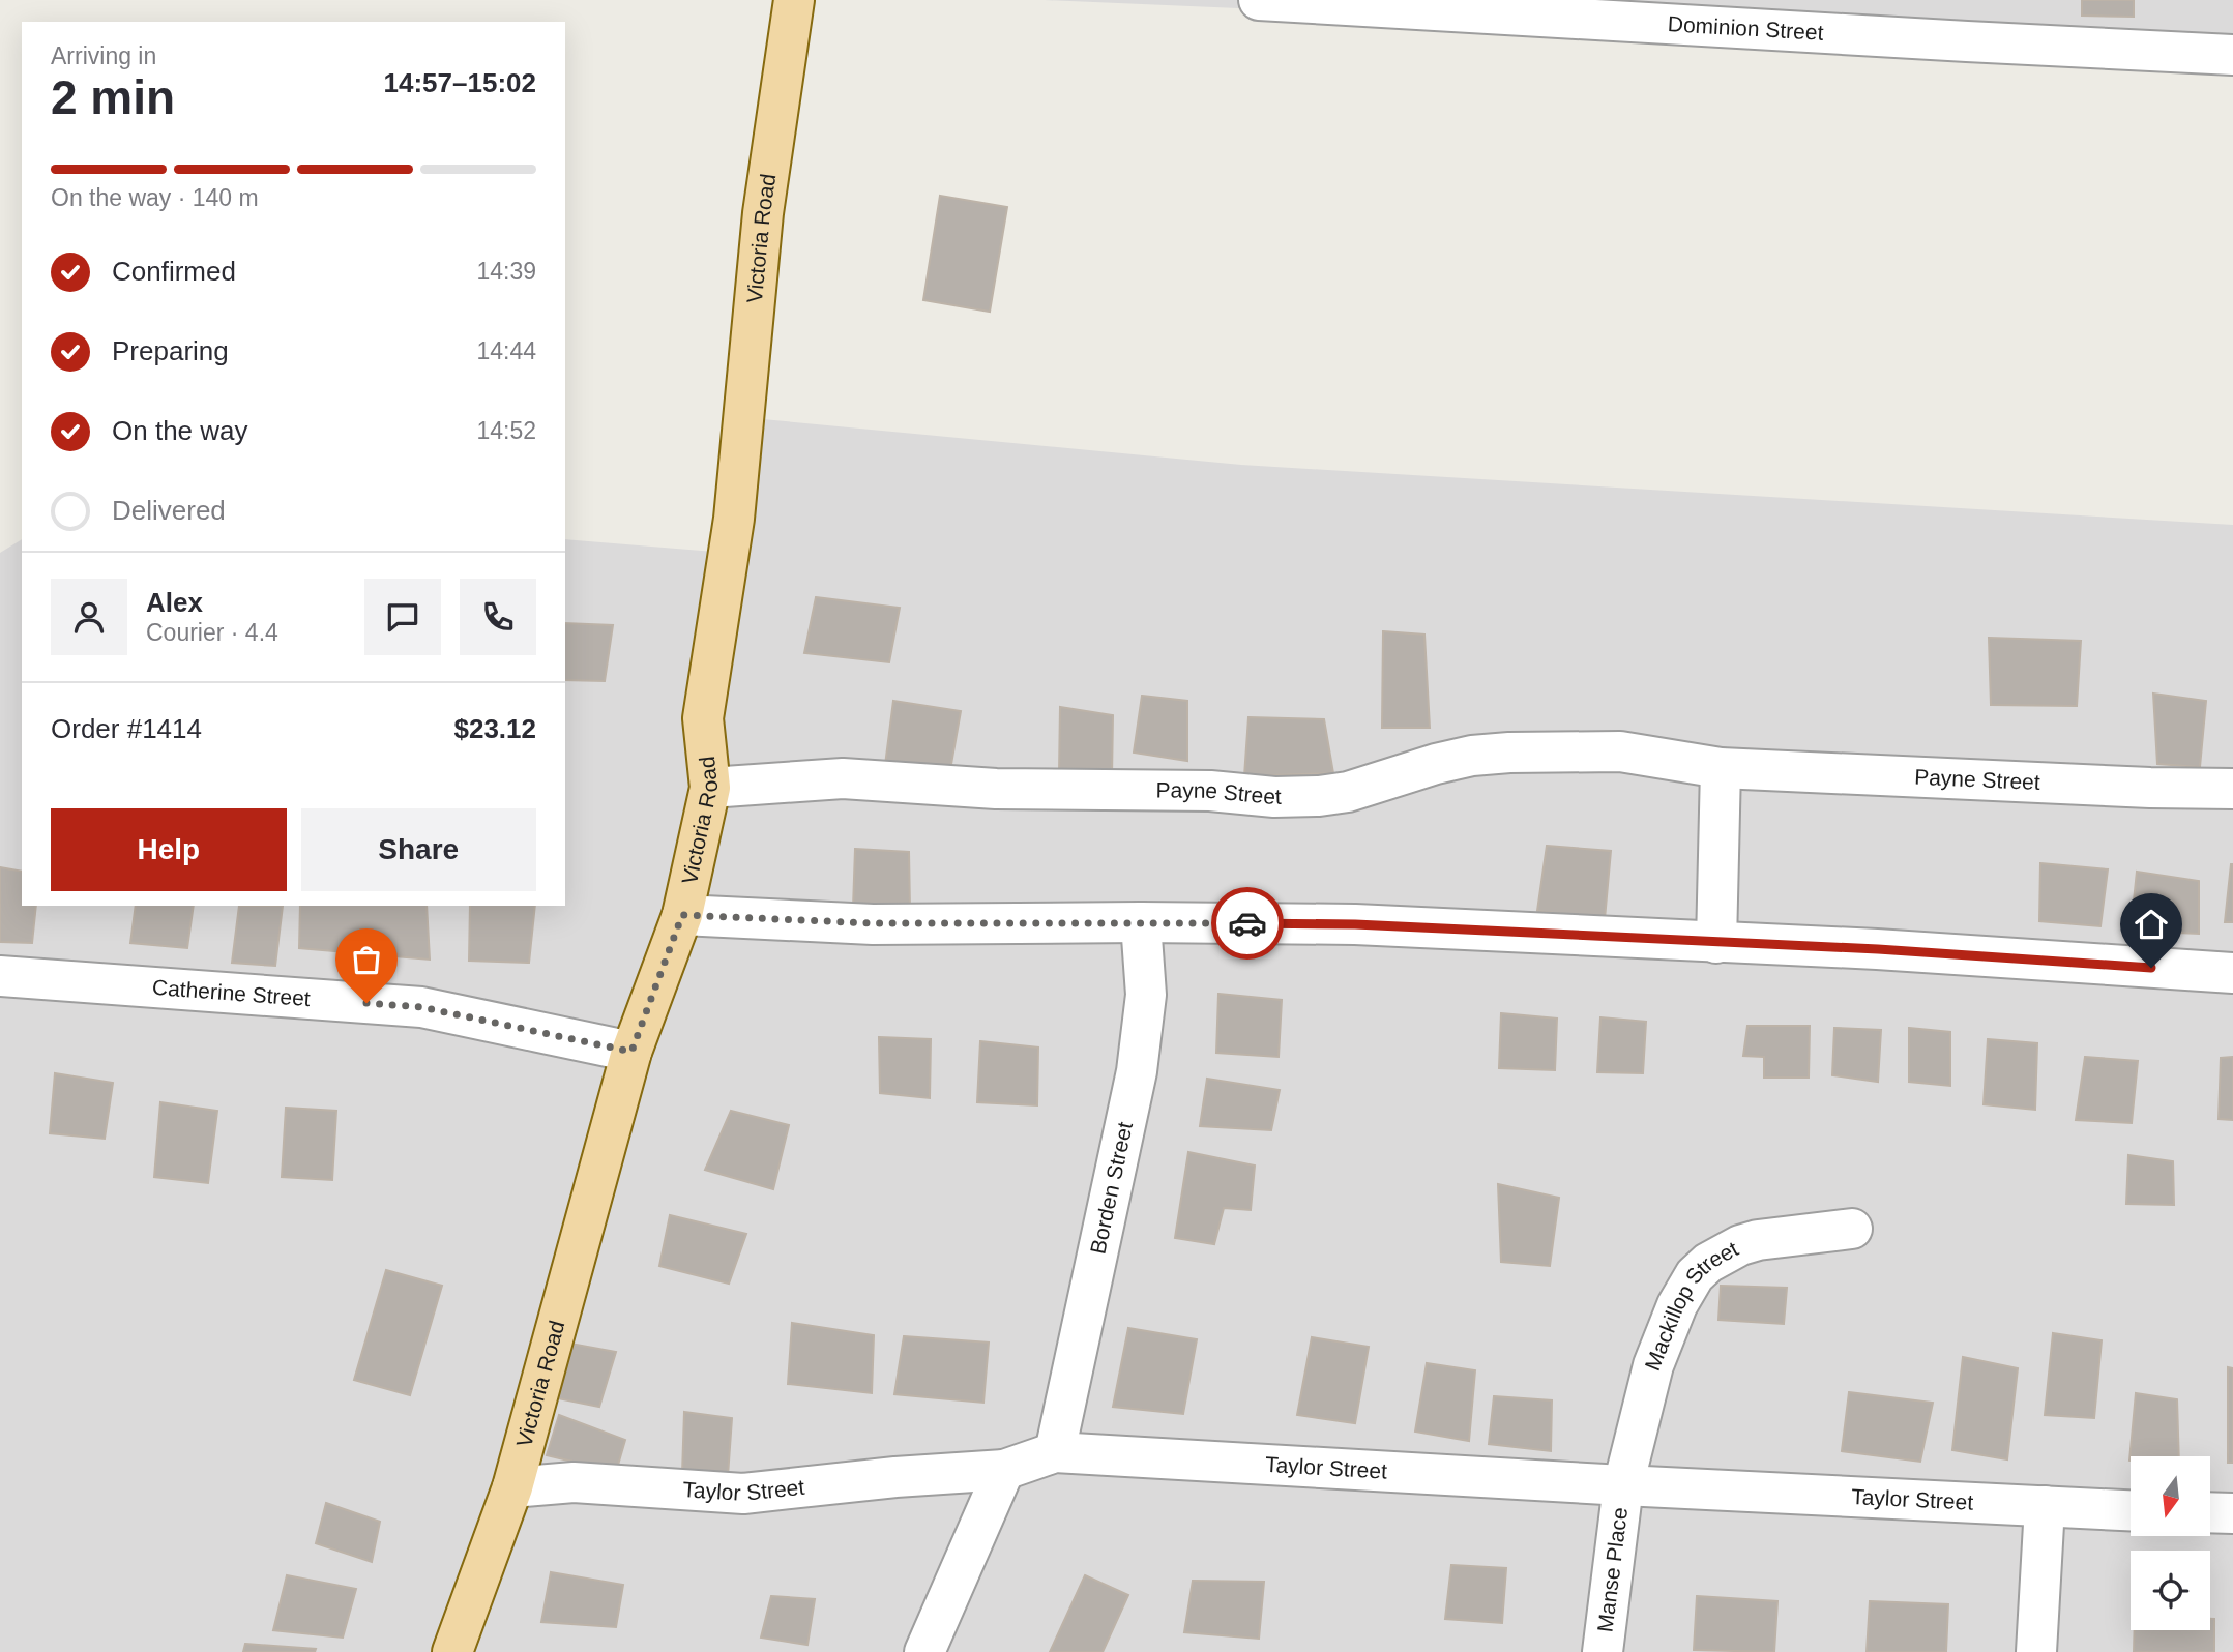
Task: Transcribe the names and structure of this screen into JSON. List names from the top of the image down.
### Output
{
  "streets": {
    "main road": ["Victoria Road"],
    "street": [
      "Dominion Street",
      "Payne Street",
      "Catherine Street",
      "Borden Street",
      "Mackillop Street",
      "Taylor Street",
      "Manse Place"
    ]
  },
  "crossings": [
    ["Victoria Road", "Payne Street"],
    ["Victoria Road", "Catherine Street"],
    ["Victoria Road", "Taylor Street"],
    ["Borden Street", "Taylor Street"],
    ["Mackillop Street", "Taylor Street"],
    ["Mackillop Street", "Manse Place"],
    ["Taylor Street", "Manse Place"]
  ],
  "north": "bottom",
  "page": {
    "heading": ["2 min", "Arriving in", "14:57–15:02"],
    "panel": [
      "Alex",
      "Courier · 4.4",
      "Order #1414",
      "$23.12"
    ],
    "bar": "On the way · 140 m",
    "list": [
      ["Confirmed", "14:39"],
      ["Preparing", "14:44"],
      ["On the way", "14:52"],
      "Delivered"
    ],
    "buttons": ["Help", "Share"]
  }
}
